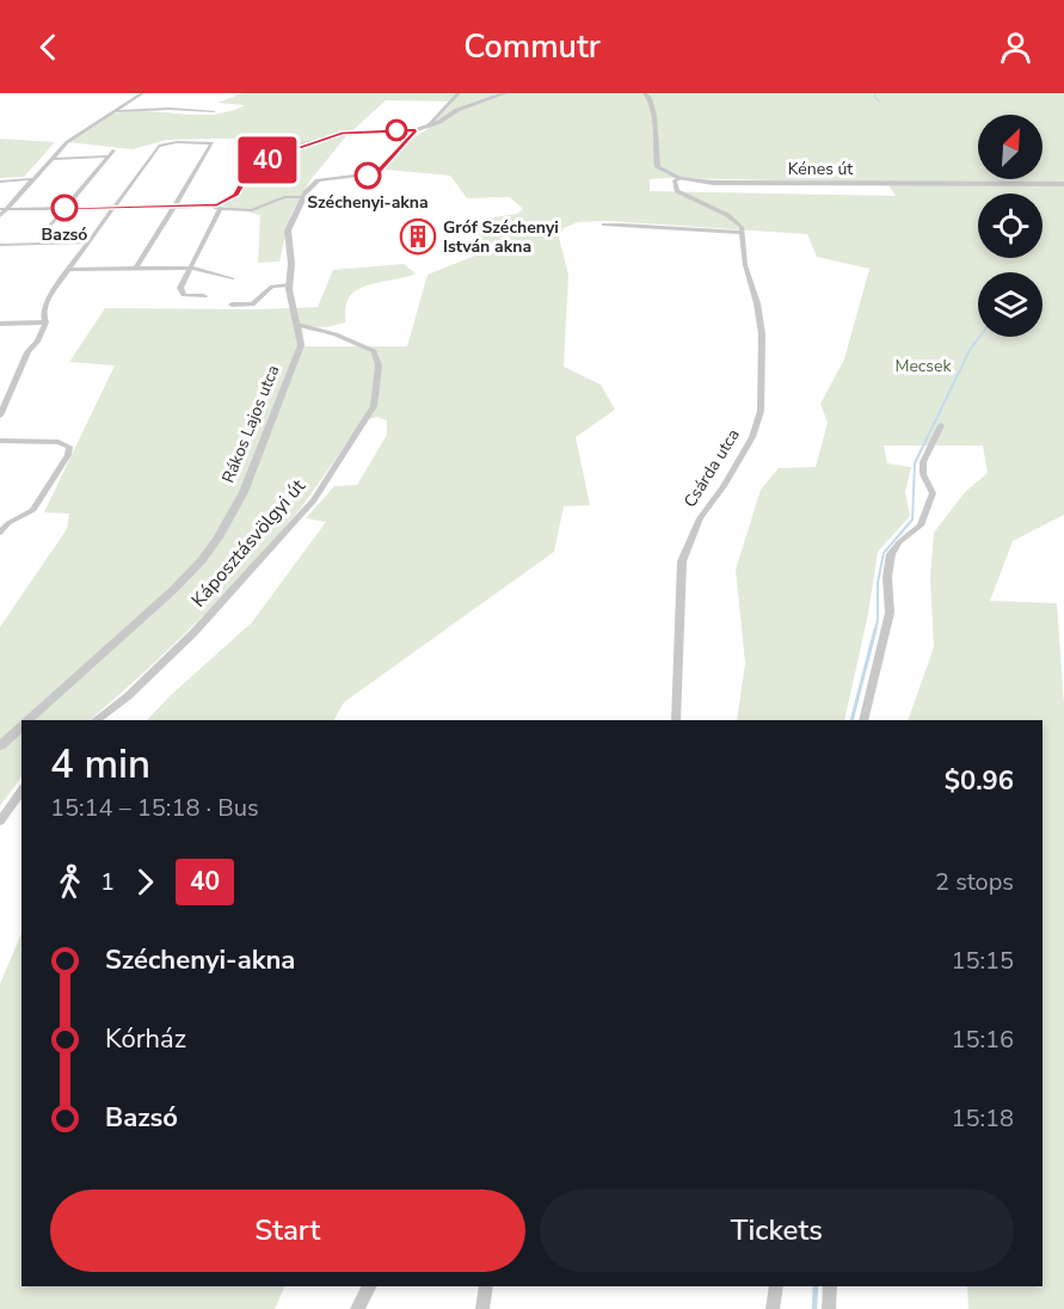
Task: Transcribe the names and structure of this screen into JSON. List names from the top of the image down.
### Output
{
  "streets": {
    "street": [
      "Kénes út",
      "Rákos Lajos utca",
      "Csárda utca",
      "Káposztásvölgyi út"
    ]
  },
  "crossings": [
    ["Rákos Lajos utca", "Káposztásvölgyi út"]
  ],
  "parks": ["Mecsek"],
  "places": {
    "other": ["Széchenyi-akna", "Bazsó"],
    "building": ["Gróf Széchenyi István akna"]
  },
  "lines": ["bus line 40"],
  "north": "top right",
  "page": {
    "header": "Commutr",
    "on_map": "40",
    "heading": ["4 min", "15:14 – 15:18 · Bus", "$0.96"],
    "legs": ["1", "40", "2 stops"],
    "list": [
      {
        "name": "Széchenyi-akna",
        "value": "15:15"
      },
      {
        "name": "Kórház",
        "value": "15:16"
      },
      {
        "name": "Bazsó",
        "value": "15:18"
      }
    ],
    "buttons": ["Start", "Tickets"]
  }
}
